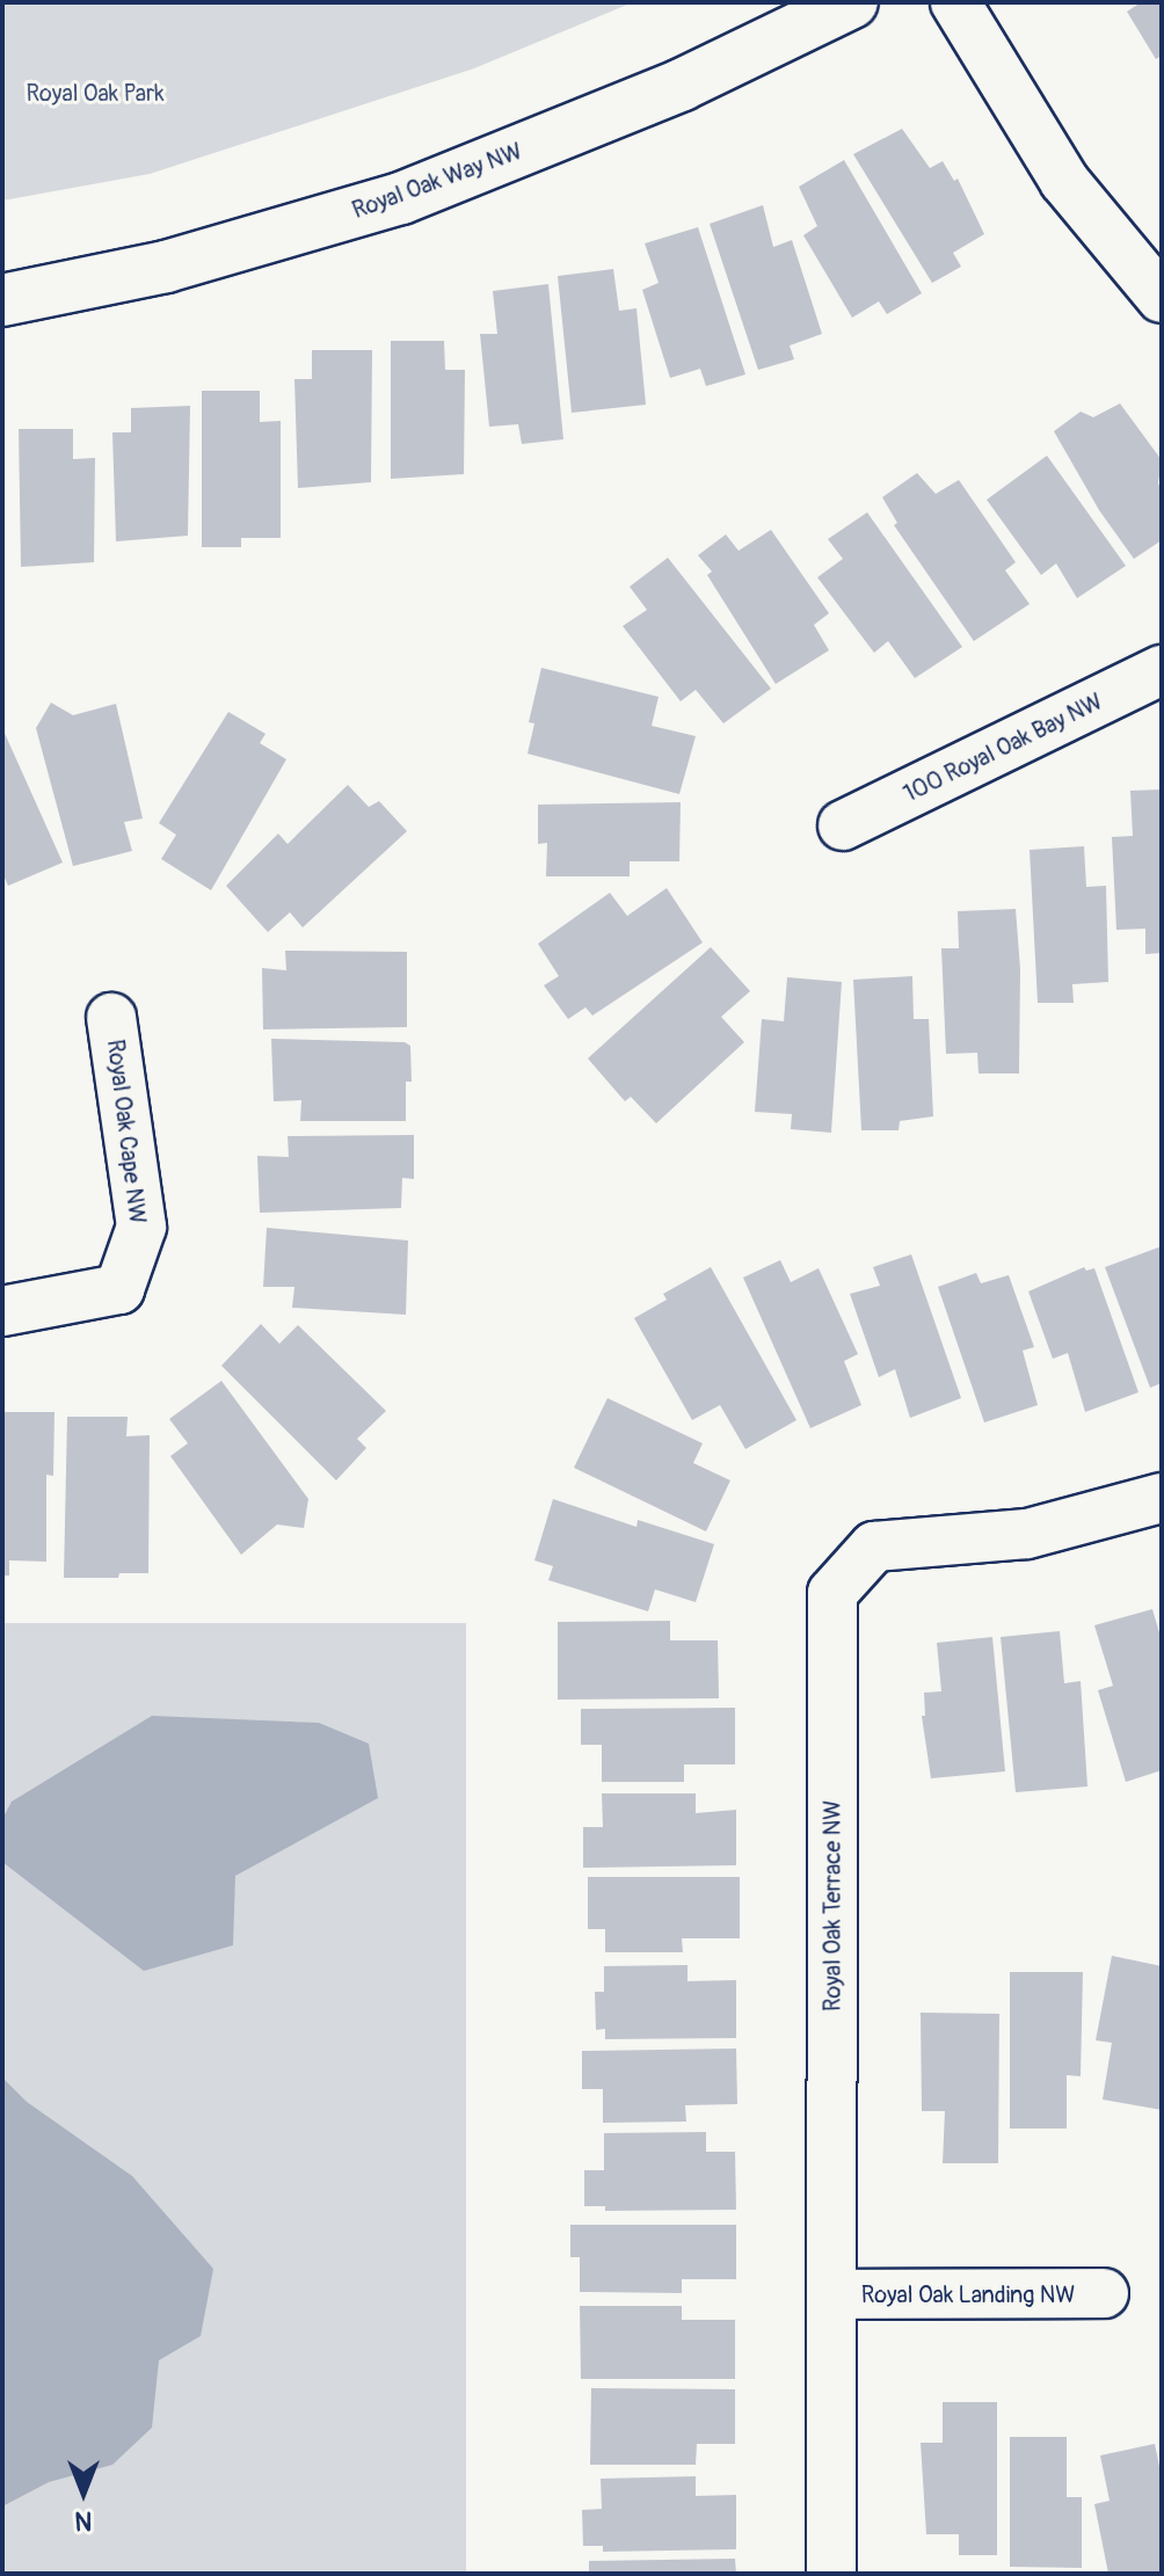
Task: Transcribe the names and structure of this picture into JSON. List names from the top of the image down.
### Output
{
  "streets": {
    "street": [
      "Royal Oak Way NW",
      "100 Royal Oak Bay NW",
      "Royal Oak Cape NW",
      "Royal Oak Terrace NW",
      "Royal Oak Landing NW"
    ]
  },
  "crossings": [
    ["Royal Oak Terrace NW", "Royal Oak Landing NW"]
  ],
  "parks": ["Royal Oak Park"],
  "north": "bottom"
}
